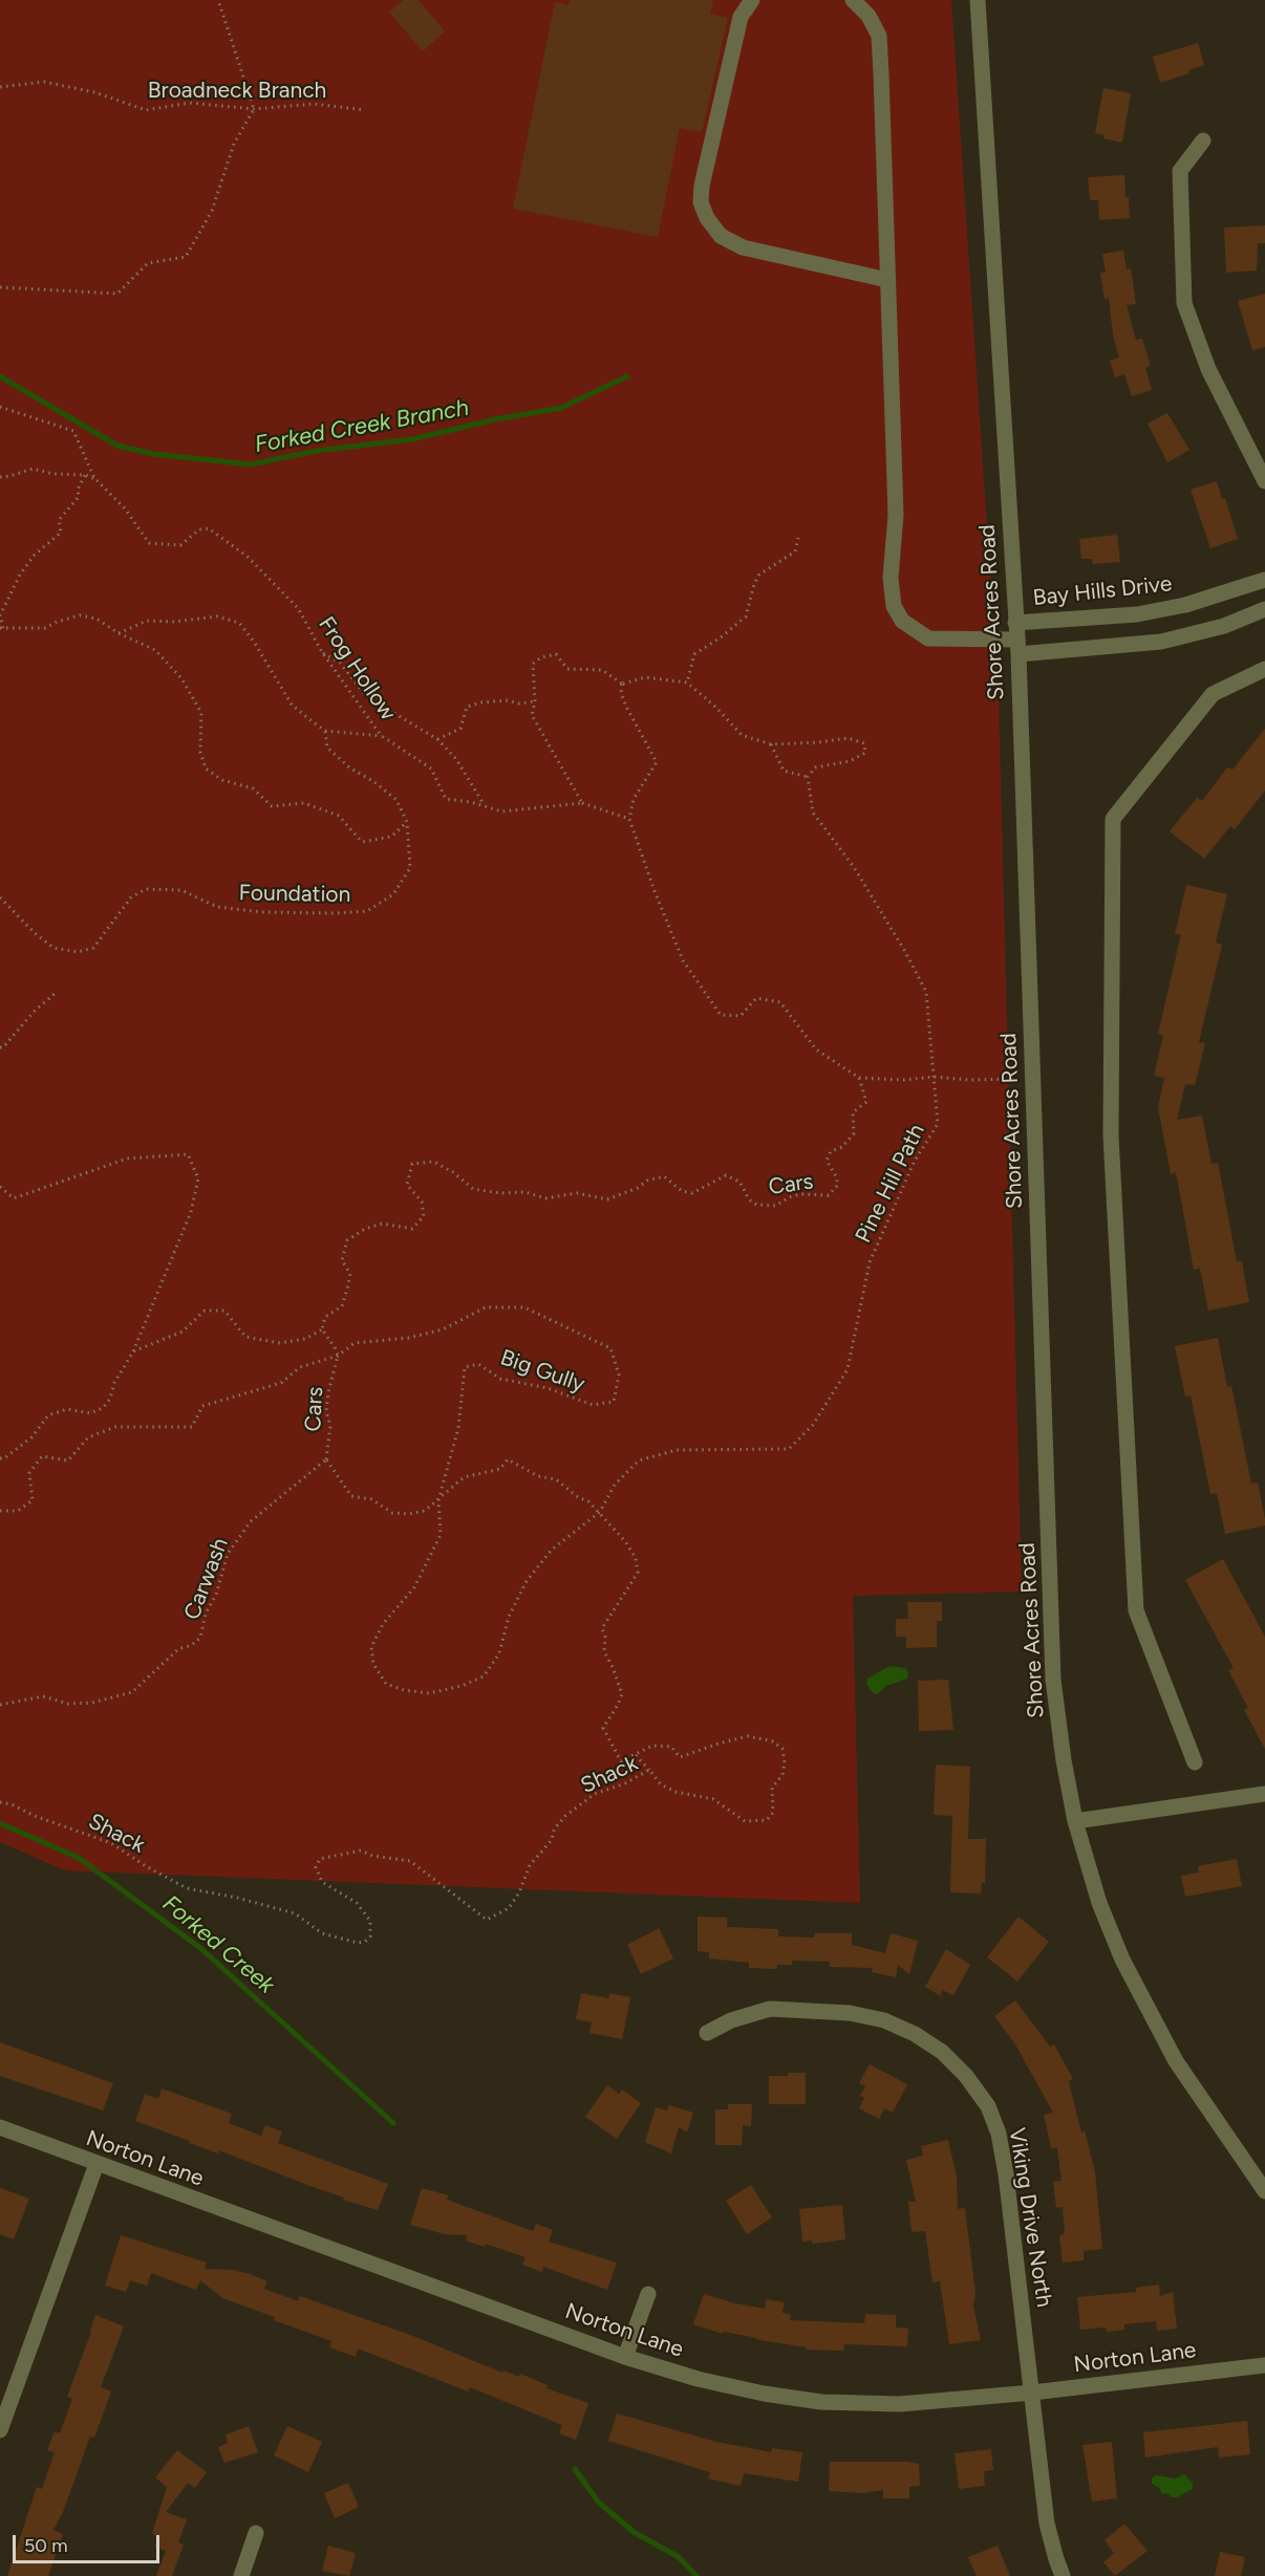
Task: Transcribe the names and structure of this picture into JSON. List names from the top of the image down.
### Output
{
  "streets": {
    "street": [
      "Bay Hills Drive",
      "Shore Acres Road",
      "Norton Lane",
      "Viking Drive North"
    ],
    "path": [
      "Broadneck Branch",
      "Frog Hollow",
      "Foundation",
      "Pine Hill Path",
      "Cars",
      "Big Gully",
      "Carwash",
      "Shack"
    ]
  },
  "crossings": [
    ["Bay Hills Drive", "Shore Acres Road"],
    ["Pine Hill Path", "Big Gully"],
    ["Pine Hill Path", "Shack"],
    ["Cars", "Big Gully"],
    ["Cars", "Carwash"],
    ["Cars", "Shack"],
    ["Big Gully", "Shack"],
    ["Carwash", "Shack"],
    ["Norton Lane", "Viking Drive North"]
  ],
  "water": ["Forked Creek Branch", "Forked Creek"],
  "scale_bar": "50 m"
}
